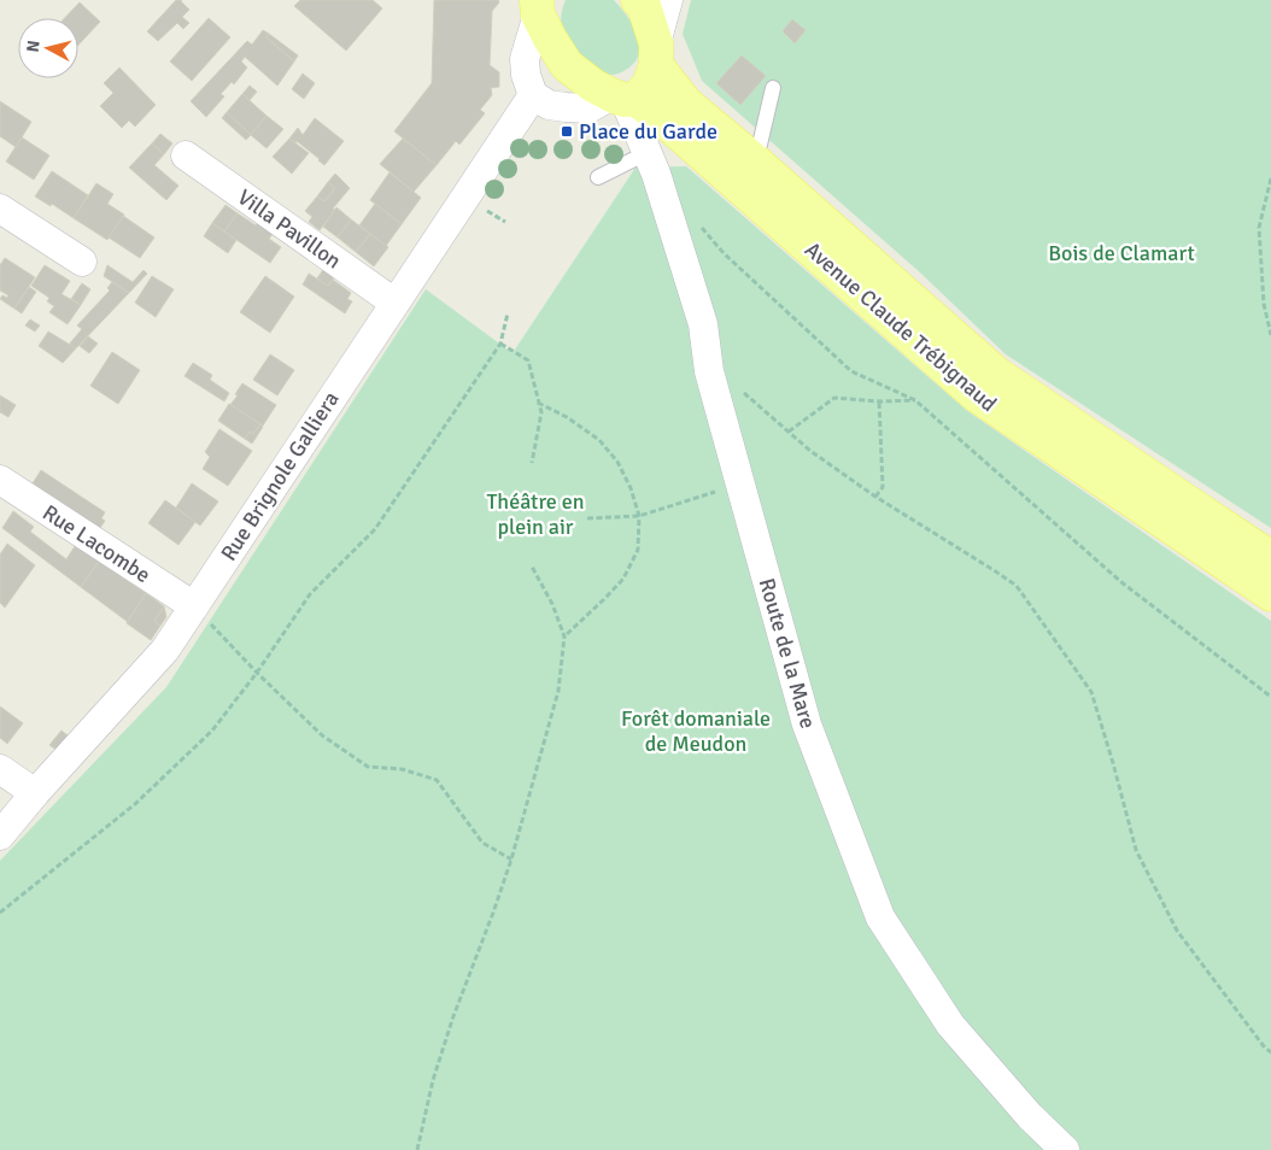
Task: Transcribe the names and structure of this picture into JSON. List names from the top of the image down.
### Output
{
  "streets": {
    "main road": ["Avenue Claude Trébignaud"],
    "street": [
      "Villa Pavillon",
      "Rue Brignole Galliera",
      "Rue Lacombe",
      "Route de la Mare"
    ]
  },
  "crossings": [
    ["Villa Pavillon", "Rue Brignole Galliera"],
    ["Avenue Claude Trébignaud", "Route de la Mare"],
    ["Rue Brignole Galliera", "Rue Lacombe"]
  ],
  "parks": ["Bois de Clamart", "Théâtre en plein air", "Forêt domaniale de Meudon"],
  "places": {
    "transit": ["Place du Garde"]
  },
  "north": "left"
}
